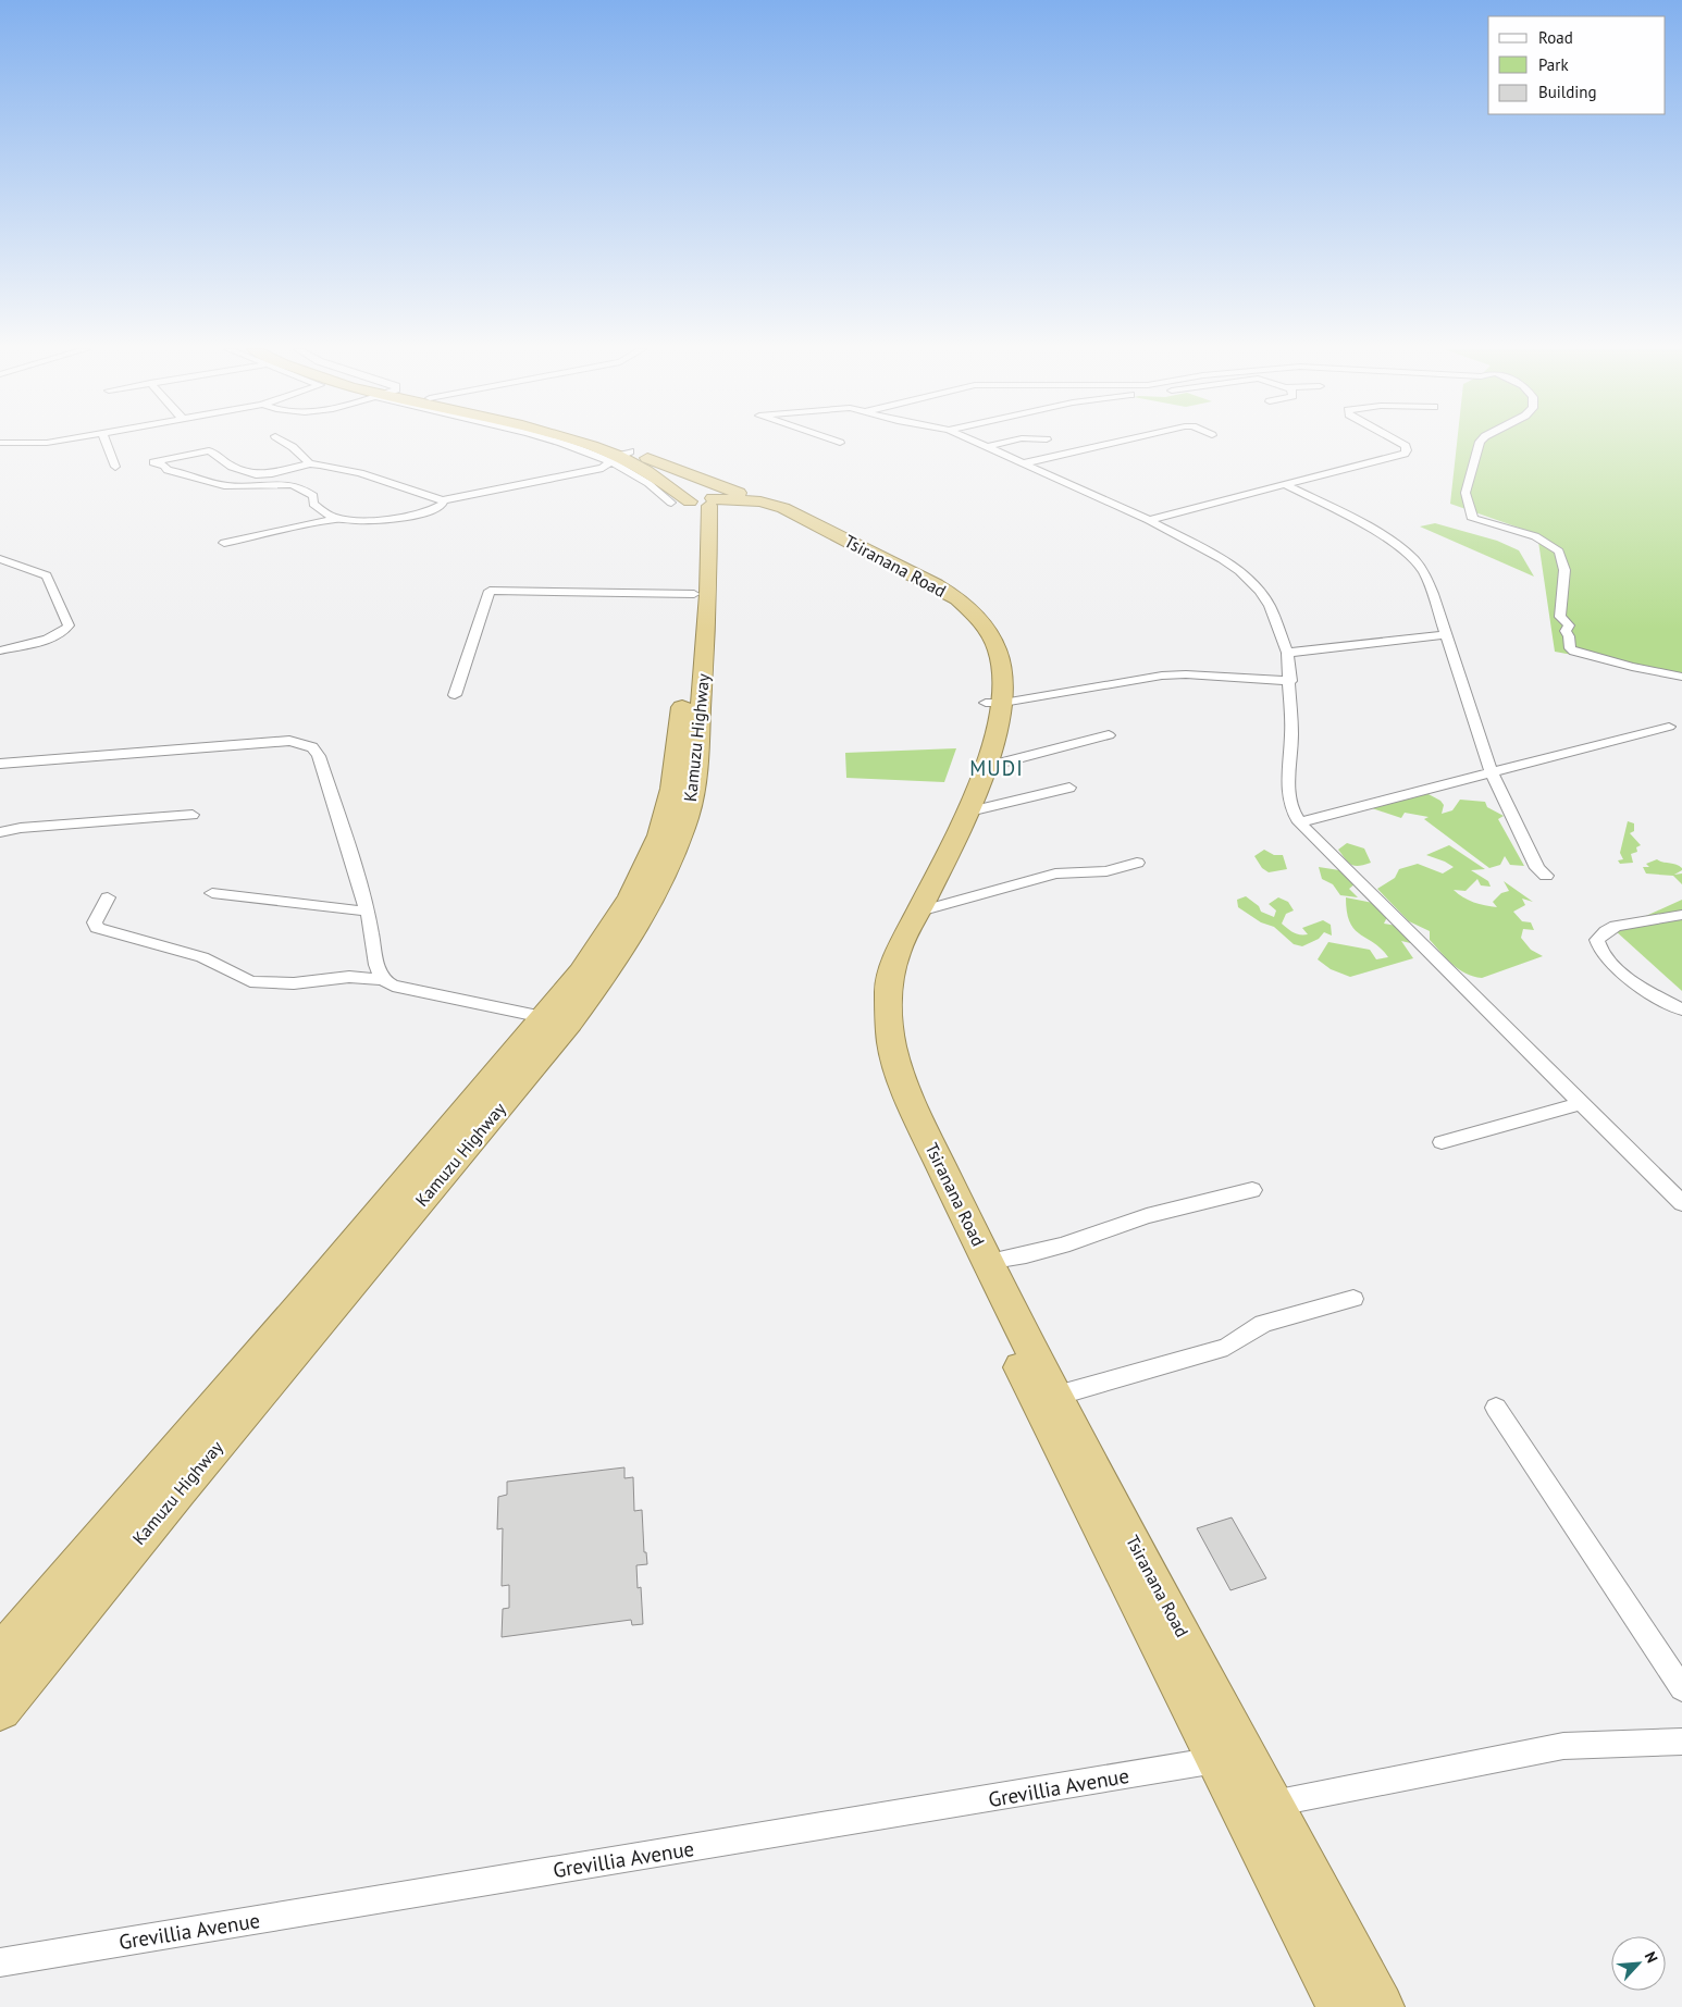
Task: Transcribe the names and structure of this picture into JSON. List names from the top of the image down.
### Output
{
  "streets": {
    "highway": ["Tsiranana Road", "Kamuzu Highway"],
    "street": ["Grevillia Avenue"]
  },
  "crossings": [
    ["Tsiranana Road", "Kamuzu Highway"],
    ["Tsiranana Road", "Grevillia Avenue"]
  ],
  "districts": ["MUDI"],
  "legend": ["Road", "Park", "Building"],
  "north": "top right"
}
